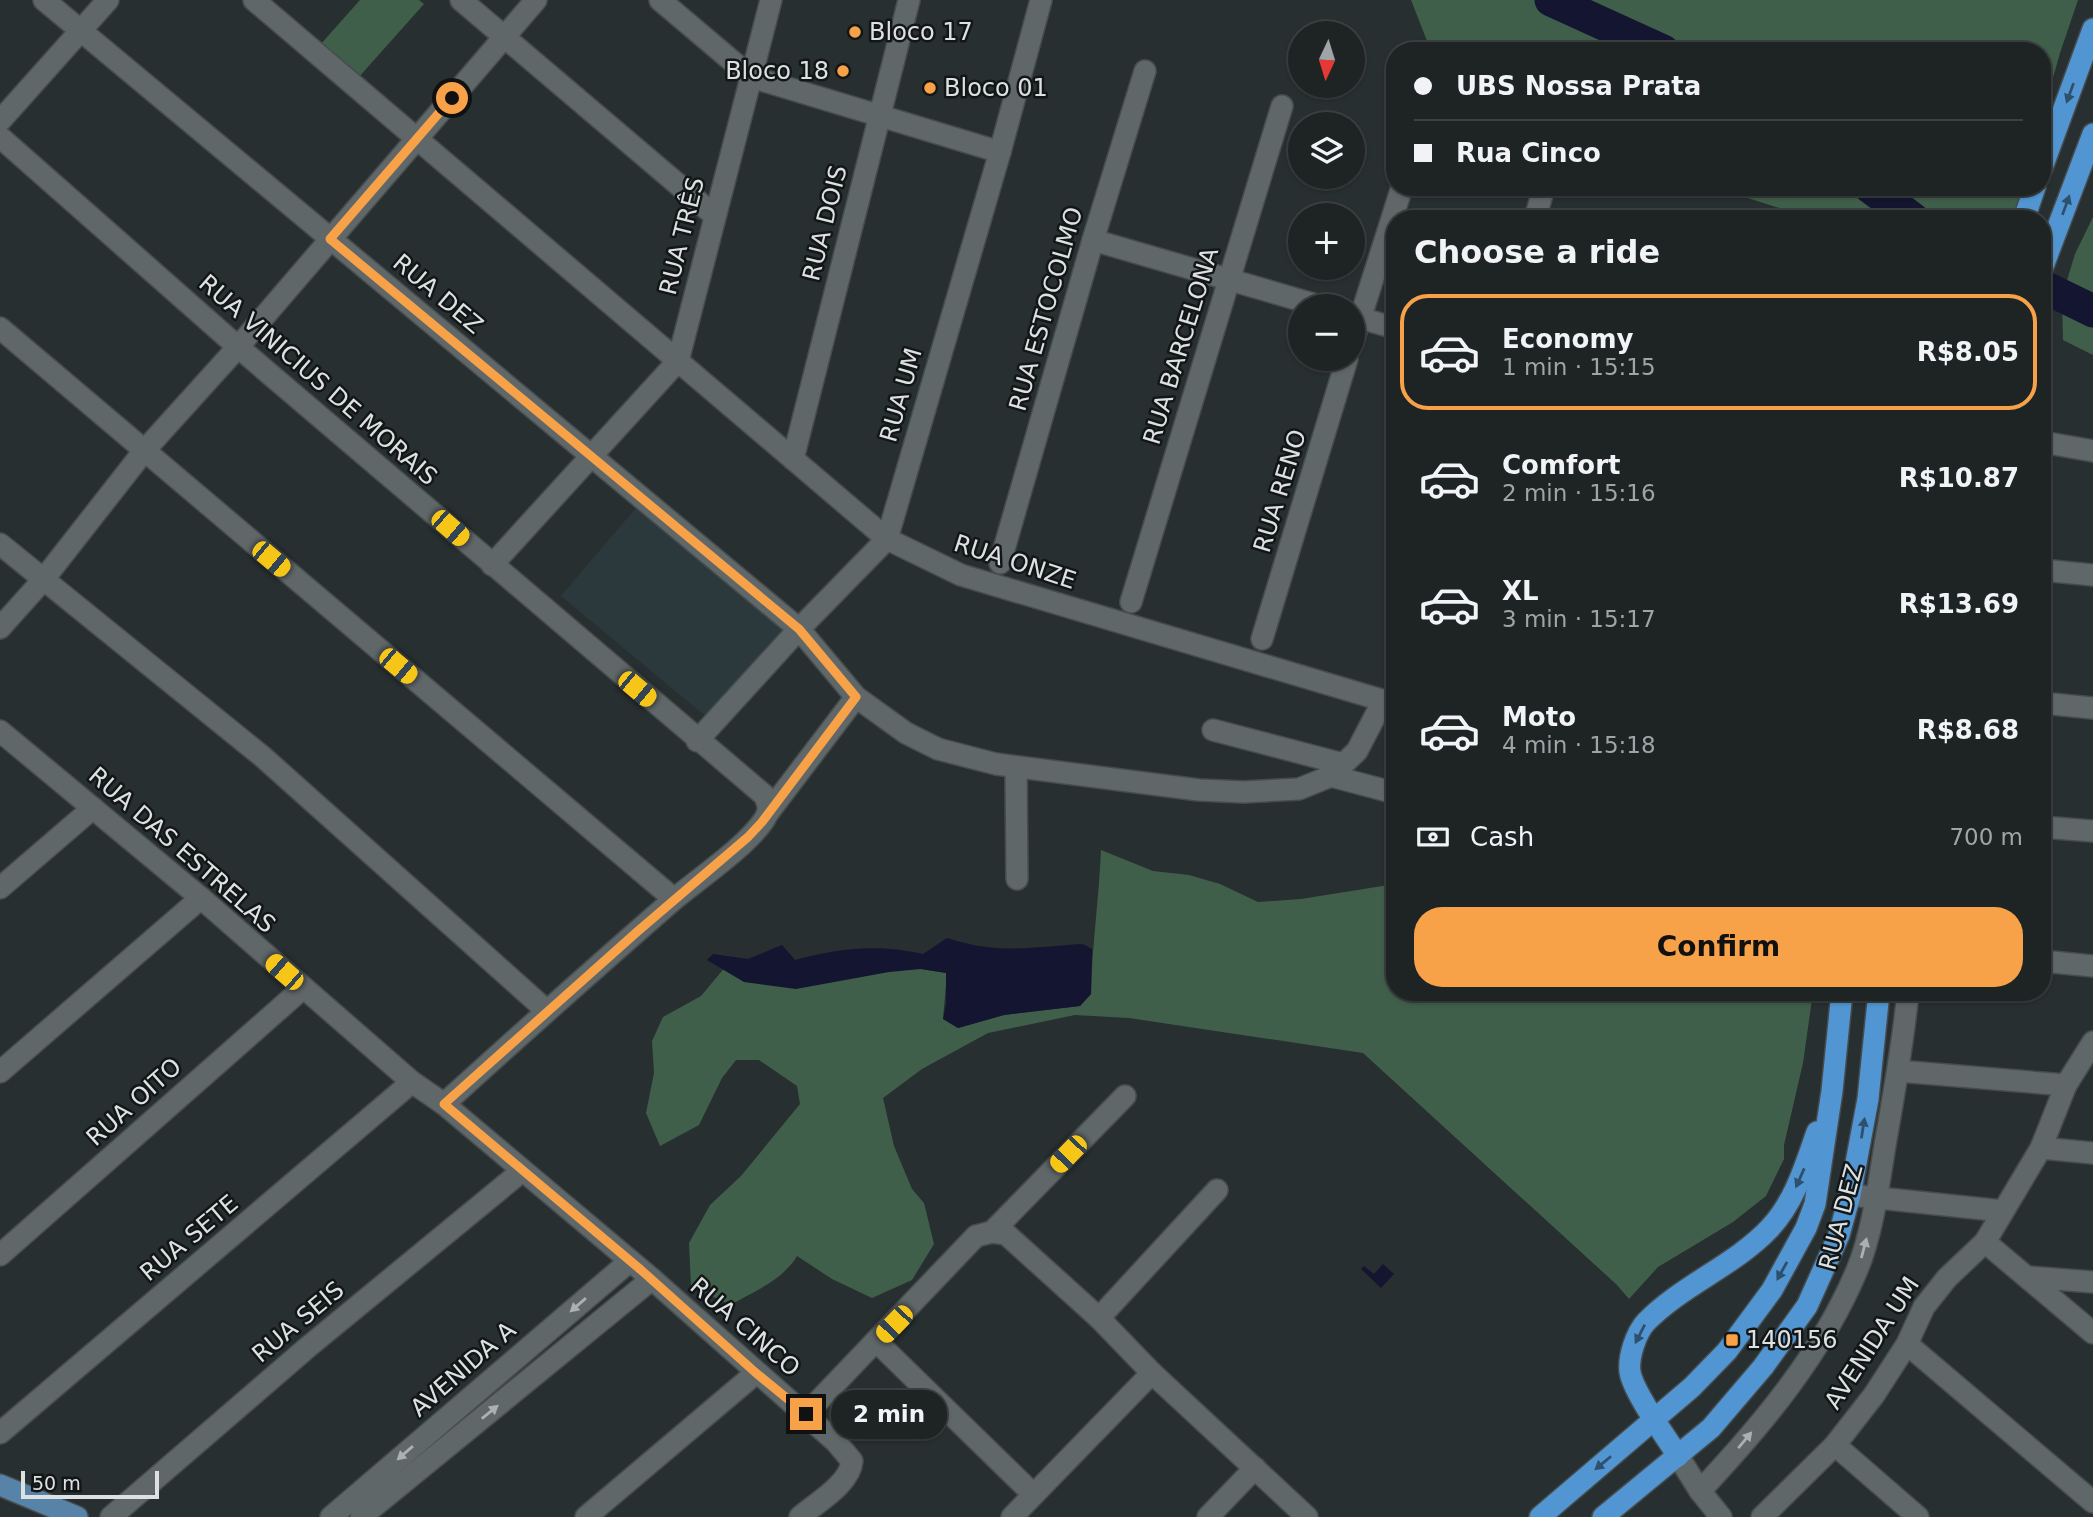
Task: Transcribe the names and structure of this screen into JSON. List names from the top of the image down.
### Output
{
  "streets": {
    "street": [
      "RUA DOIS",
      "RUA TRÊS",
      "RUA DEZ",
      "RUA ESTOCOLMO",
      "RUA BARCELONA",
      "RUA VINICIUS DE MORAIS",
      "RUA UM",
      "RUA RENO",
      "RUA ONZE",
      "RUA DAS ESTRELAS",
      "RUA OITO",
      "RUA SETE",
      "RUA SEIS",
      "RUA CINCO",
      "AVENIDA UM",
      "AVENIDA A"
    ]
  },
  "crossings": [
    ["RUA DOIS", "RUA ONZE"],
    ["RUA TRÊS", "RUA DEZ"],
    ["RUA TRÊS", "RUA VINICIUS DE MORAIS"],
    ["RUA TRÊS", "RUA ONZE"],
    ["RUA DEZ", "RUA UM"],
    ["RUA VINICIUS DE MORAIS", "RUA UM"],
    ["RUA UM", "RUA ONZE"],
    ["RUA DAS ESTRELAS", "RUA OITO"],
    ["RUA DAS ESTRELAS", "RUA SETE"],
    ["RUA DAS ESTRELAS", "RUA SEIS"],
    ["RUA DAS ESTRELAS", "RUA CINCO"],
    ["RUA DAS ESTRELAS", "AVENIDA A"],
    ["RUA CINCO", "AVENIDA A"]
  ],
  "places": {
    "other": ["Bloco 17", "Bloco 18", "Bloco 01"],
    "transit": ["140156"]
  },
  "scale_bar": "50 m",
  "north": "bottom",
  "page": {
    "map_buttons": ["+", "−"],
    "banner": ["UBS Nossa Prata", "Rua Cinco"],
    "heading": "Choose a ride",
    "list": [
      {
        "name": "Economy",
        "note": "1 min · 15:15",
        "value": "R$8.05"
      },
      {
        "name": "Comfort",
        "note": "2 min · 15:16",
        "value": "R$10.87"
      },
      {
        "name": "XL",
        "note": "3 min · 15:17",
        "value": "R$13.69"
      },
      {
        "name": "Moto",
        "note": "4 min · 15:18",
        "value": "R$8.68"
      }
    ],
    "pay": ["Cash", "700 m"],
    "buttons": "Confirm",
    "bubble": "2 min",
    "scale": "50 m"
  }
}
